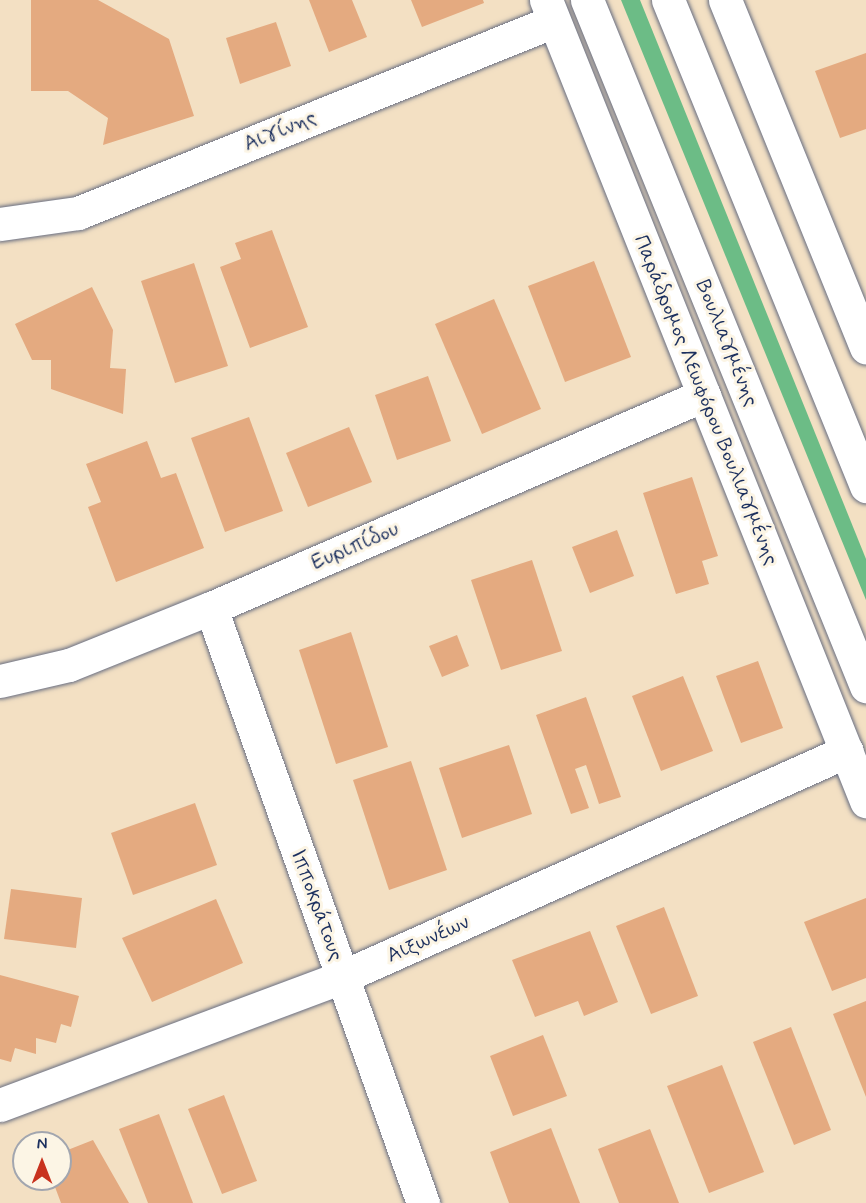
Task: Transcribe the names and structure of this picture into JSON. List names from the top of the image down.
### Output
{
  "streets": {
    "street": [
      "Αιγίνης",
      "Βουλιαγμένης",
      "Παράδρομος Λεωφόρου Βουλιαγμένης",
      "Ευριπίδου",
      "Ιπποκράτους",
      "Αιξωνέων"
    ]
  },
  "crossings": [
    ["Αιγίνης", "Παράδρομος Λεωφόρου Βουλιαγμένης"],
    ["Παράδρομος Λεωφόρου Βουλιαγμένης", "Ευριπίδου"],
    ["Παράδρομος Λεωφόρου Βουλιαγμένης", "Αιξωνέων"],
    ["Ευριπίδου", "Ιπποκράτους"],
    ["Ιπποκράτους", "Αιξωνέων"]
  ],
  "north": "top"
}
